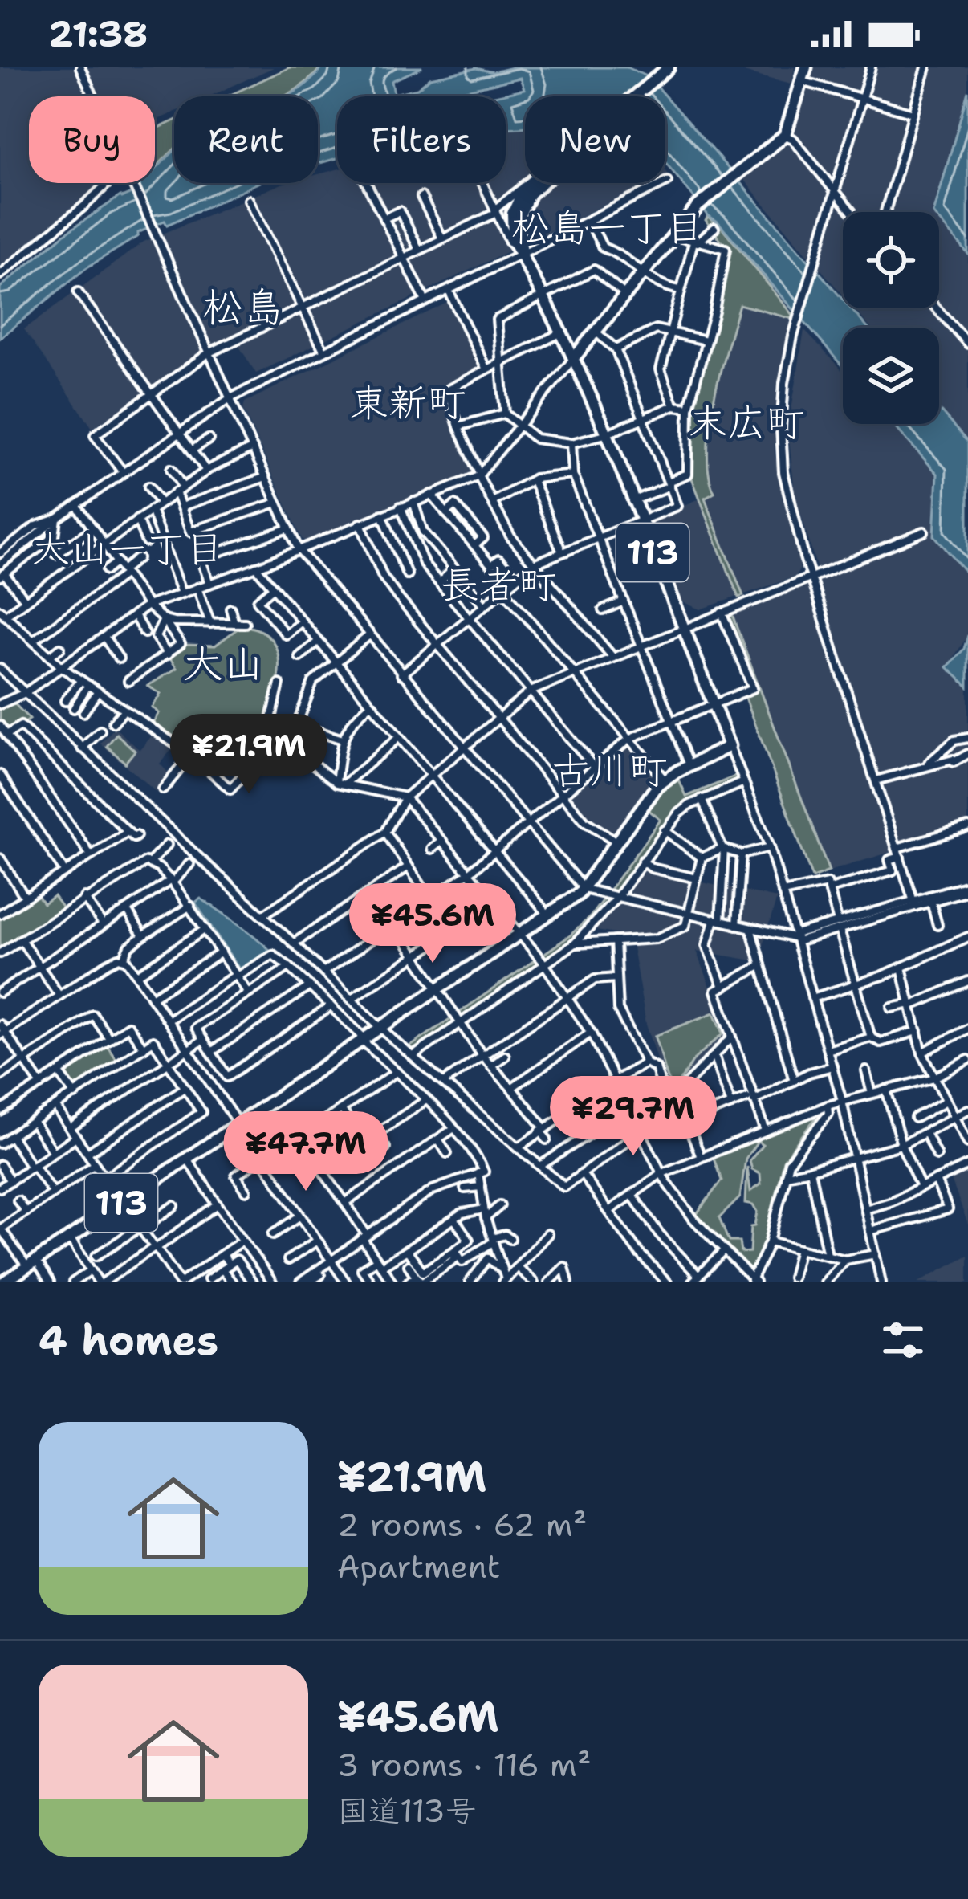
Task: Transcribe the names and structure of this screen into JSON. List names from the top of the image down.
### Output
{
  "streets": {
    "highway": ["113"]
  },
  "districts": [
    "松島一丁目",
    "松島",
    "東新町",
    "末広町",
    "大山一丁目",
    "長者町",
    "大山",
    "古川町"
  ],
  "page": {
    "status": "21:38",
    "chip": [
      "Buy",
      "Rent",
      "Filters",
      "New"
    ],
    "price": [
      "¥21.9M",
      "¥45.6M",
      "¥29.7M",
      "¥47.7M"
    ],
    "heading": "4 homes",
    "list": [
      {
        "name": "¥21.9M",
        "note": "2 rooms · 62 m² · Apartment"
      },
      {
        "name": "¥45.6M",
        "note": "3 rooms · 116 m² · 国道113号"
      }
    ]
  }
}
